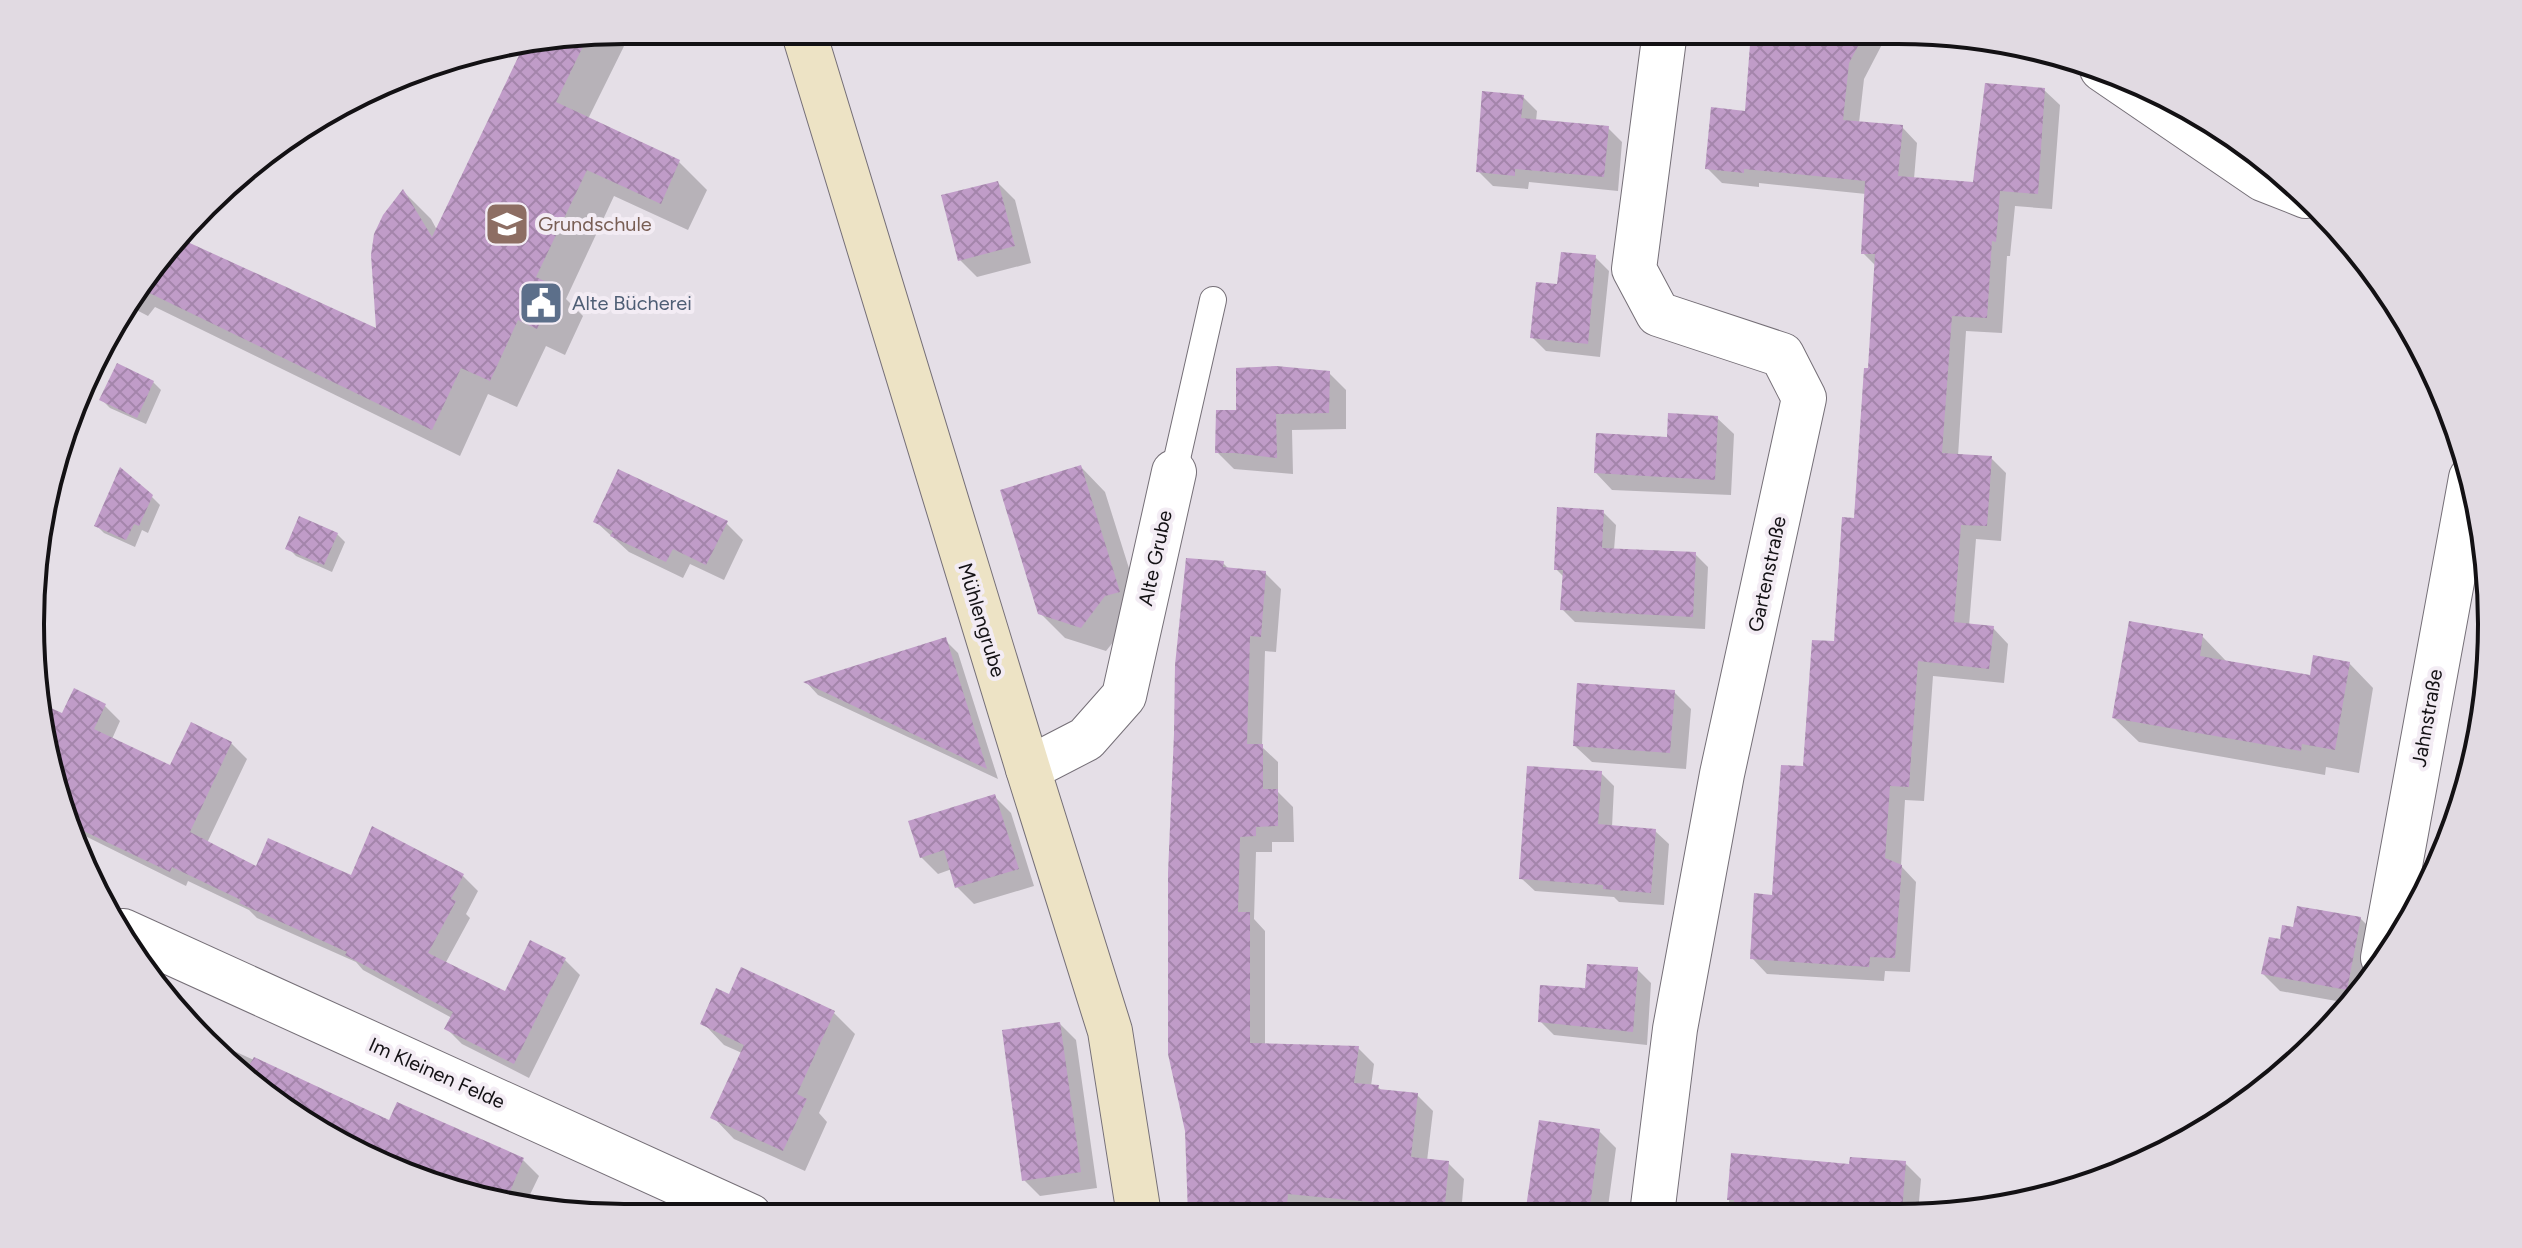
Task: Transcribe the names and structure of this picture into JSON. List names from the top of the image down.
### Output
{
  "streets": {
    "street": [
      "Alte Grube",
      "Gartenstraße",
      "Mühlengrube",
      "Jahnstraße",
      "Im Kleinen Felde"
    ]
  },
  "crossings": [
    ["Alte Grube", "Mühlengrube"]
  ],
  "places": {
    "school or university": ["Grundschule"],
    "public building": ["Alte Bücherei"]
  }
}
